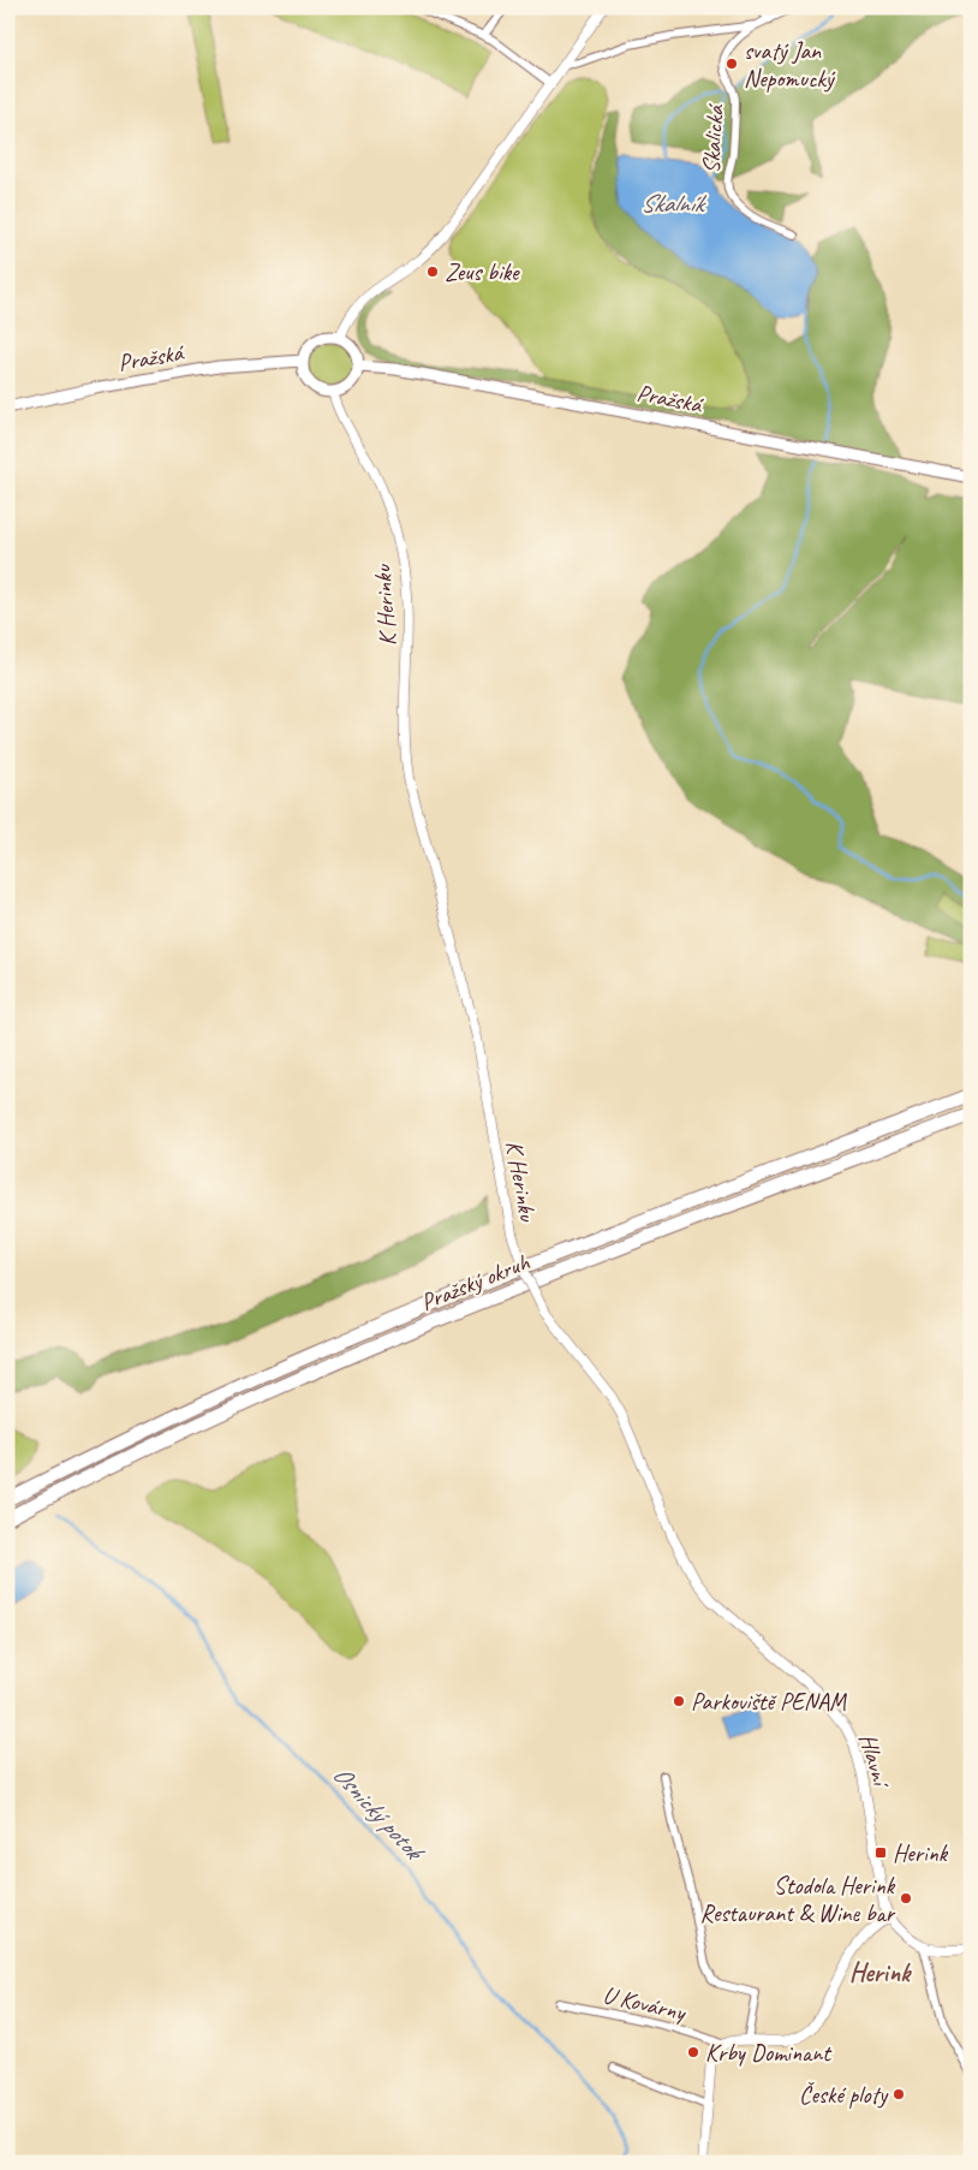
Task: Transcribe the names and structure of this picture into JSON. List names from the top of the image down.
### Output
{
  "streets": {
    "highway": ["Pražský okruh"],
    "main road": ["Pražská"],
    "street": [
      "Skalická",
      "K Herinku",
      "Hlavní",
      "U Kovárny"
    ]
  },
  "crossings": [
    ["Pražská", "K Herinku"],
    ["K Herinku", "Hlavní"]
  ],
  "districts": ["Herink"],
  "water": ["Skalník", "Osnický potok"],
  "places": {
    "other": [
      "svatý Jan Nepomucký",
      "Zeus bike",
      "Parkoviště PENAM",
      "Stodola Herink Restaurant & Wine bar",
      "Krby Dominant",
      "České ploty"
    ],
    "transit": ["Herink"]
  }
}
